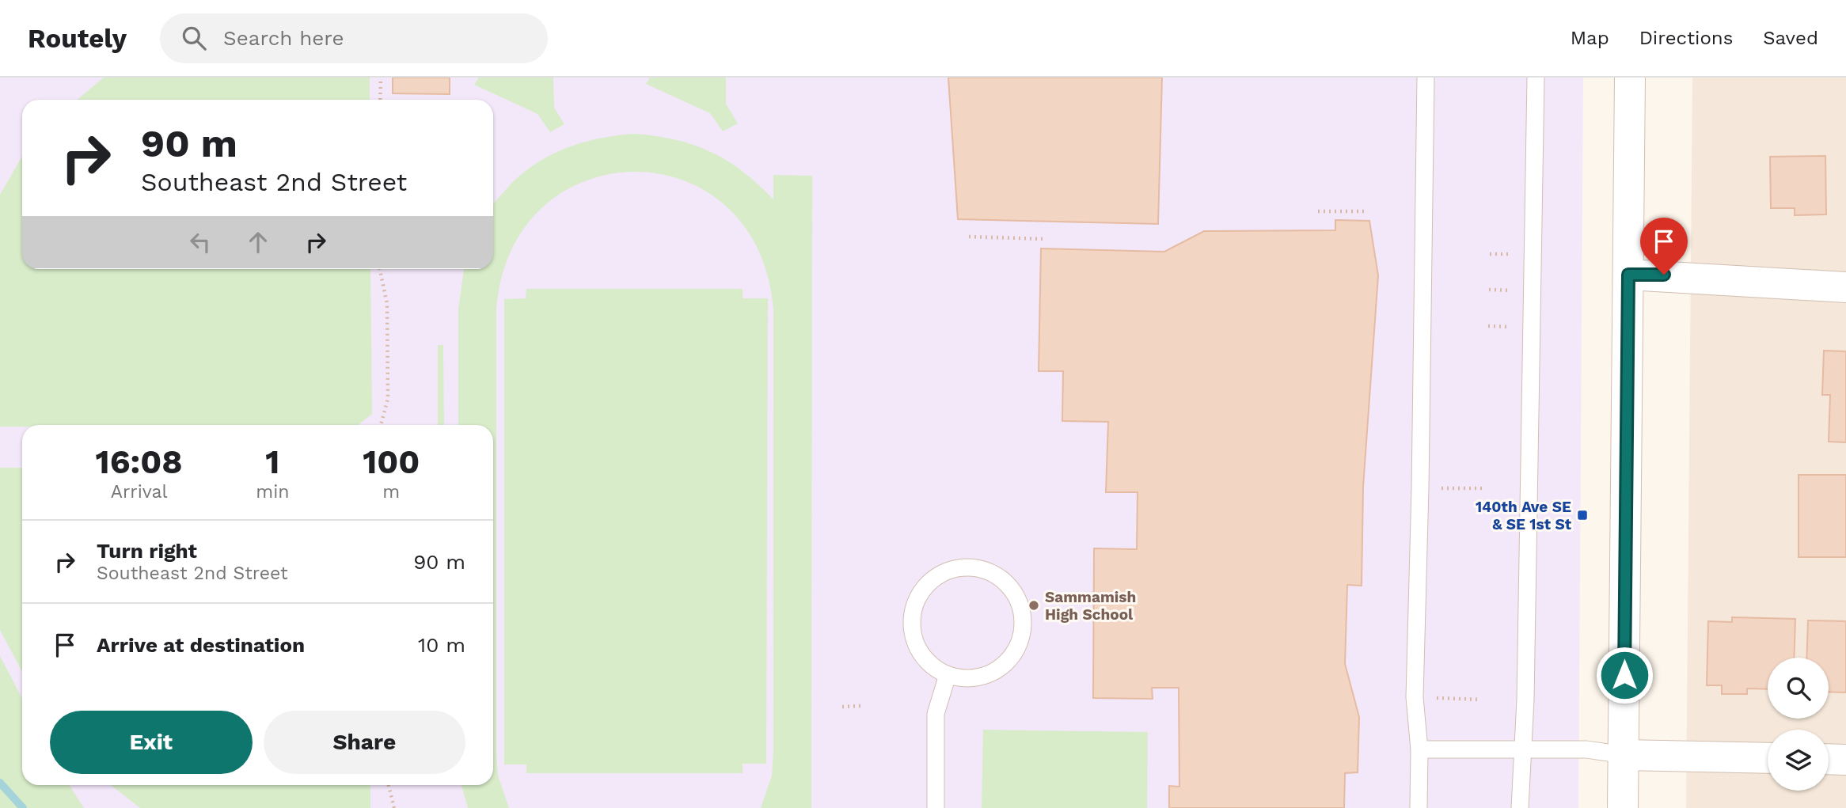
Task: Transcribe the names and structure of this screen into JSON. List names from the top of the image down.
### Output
{
  "places": {
    "transit": ["140th Ave SE & SE 1st St"],
    "other": ["Sammamish High School"]
  },
  "page": {
    "header": "Routely",
    "search": "Search here",
    "nav": ["Map", "Directions", "Saved"],
    "turn": ["90 m", "Southeast 2nd Street"],
    "eta": [
      "16:08",
      "Arrival",
      "1",
      "min",
      "100",
      "m"
    ],
    "list": [
      {
        "name": "Turn right",
        "note": "Southeast 2nd Street",
        "value": "90 m"
      },
      {
        "name": "Arrive at destination",
        "value": "10 m"
      }
    ],
    "buttons": ["Exit", "Share"]
  }
}
